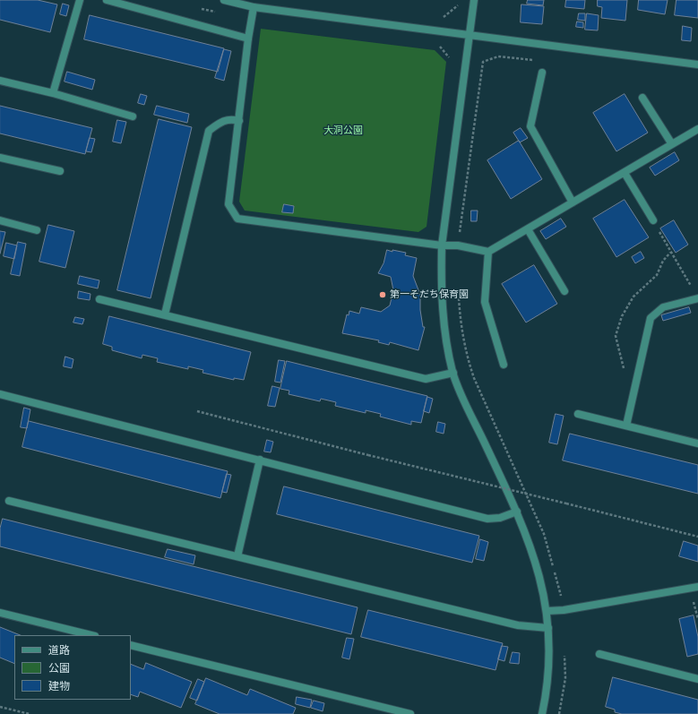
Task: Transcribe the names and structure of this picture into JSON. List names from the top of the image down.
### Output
{
  "parks": ["大洞公園"],
  "places": ["第一そだち保育園"],
  "legend": ["道路", "公園", "建物"]
}
